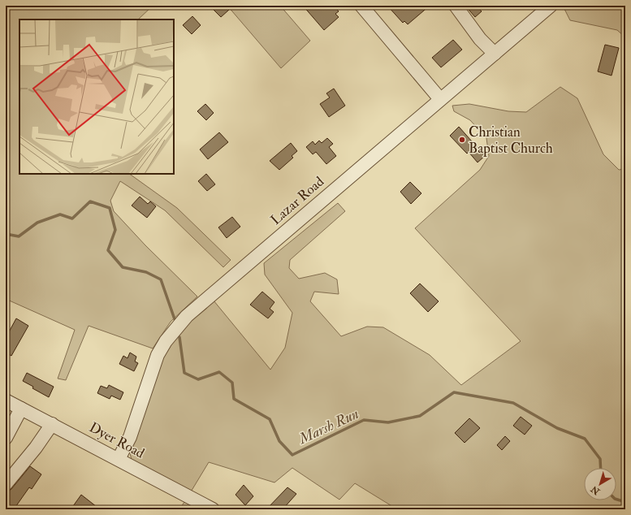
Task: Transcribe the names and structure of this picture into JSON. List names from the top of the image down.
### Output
{
  "streets": {
    "street": ["Lazar Road", "Dyer Road"]
  },
  "crossings": [
    ["Lazar Road", "Dyer Road"]
  ],
  "water": ["Marsh Run"],
  "places": ["Christian Baptist Church"],
  "north": "bottom left"
}
